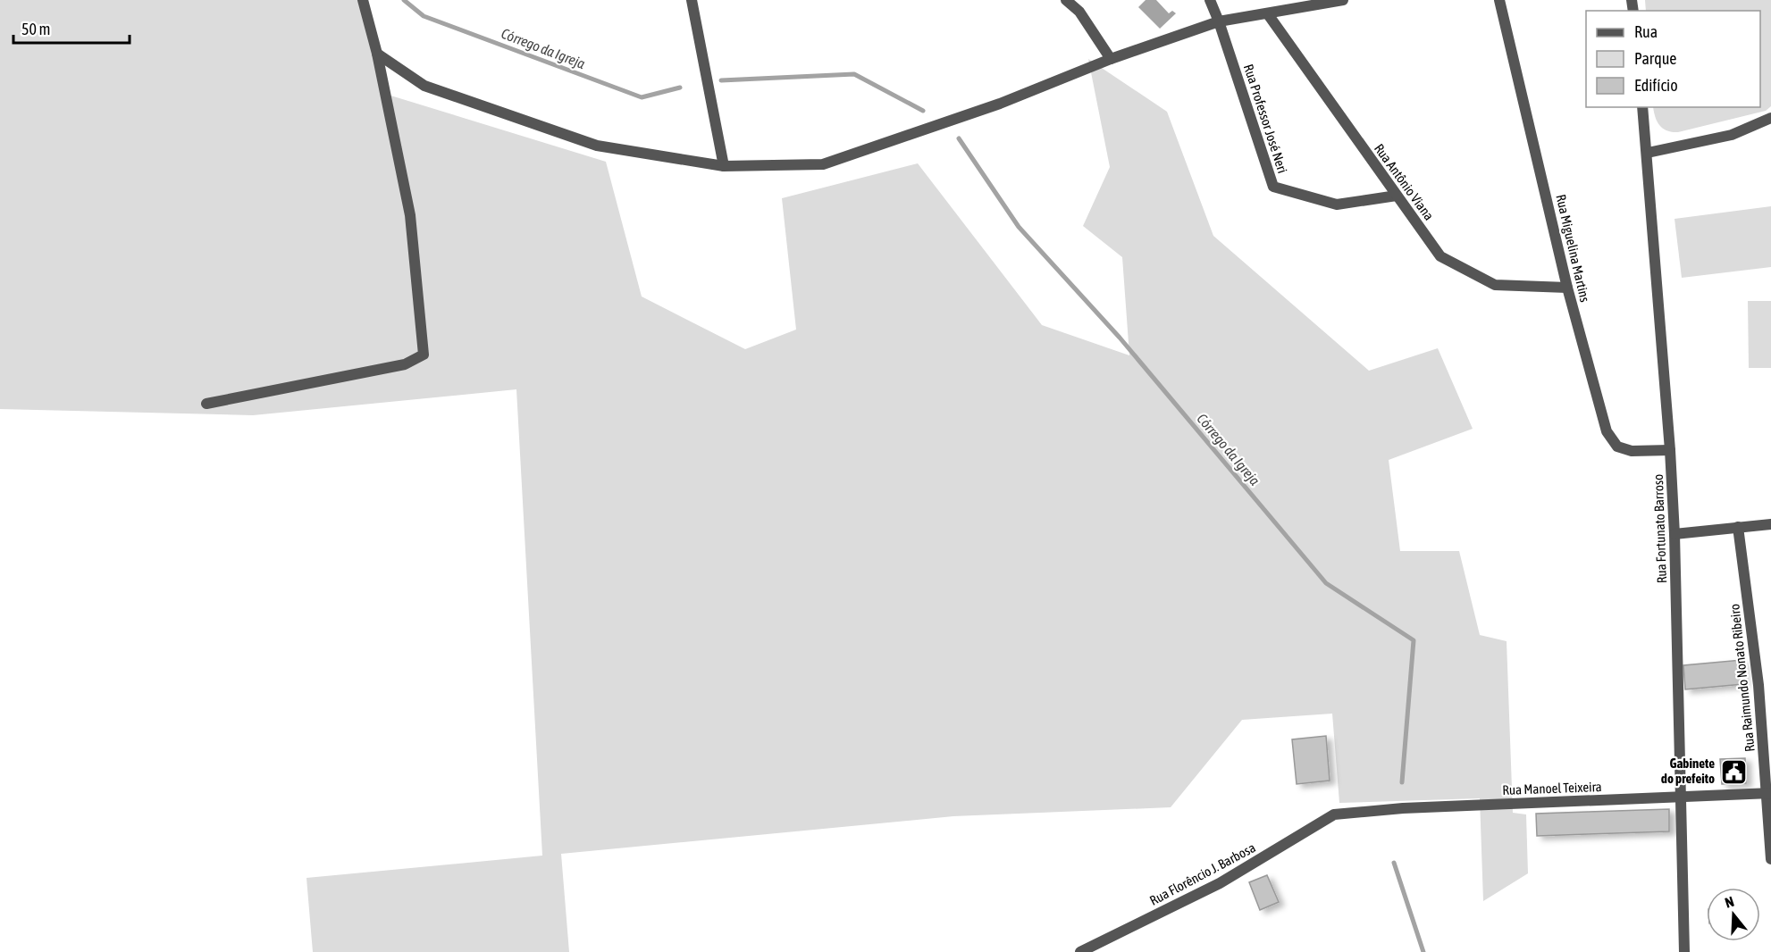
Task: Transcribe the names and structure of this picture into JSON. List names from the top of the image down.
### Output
{
  "streets": {
    "street": [
      "Rua Professor José Neri",
      "Rua Antônio Viana",
      "Rua Miguelina Martins",
      "Rua Fortunato Barroso",
      "Rua Raimundo Nonato Ribeiro",
      "Rua Manoel Teixeira",
      "Rua Florêncio J. Barbosa"
    ]
  },
  "crossings": [
    ["Rua Professor José Neri", "Rua Antônio Viana"],
    ["Rua Antônio Viana", "Rua Miguelina Martins"],
    ["Rua Miguelina Martins", "Rua Fortunato Barroso"],
    ["Rua Fortunato Barroso", "Rua Manoel Teixeira"],
    ["Rua Raimundo Nonato Ribeiro", "Rua Manoel Teixeira"],
    ["Rua Manoel Teixeira", "Rua Florêncio J. Barbosa"]
  ],
  "water": ["Córrego da Igreja"],
  "places": {
    "public building": ["Gabinete do prefeito"]
  },
  "legend": ["Rua", "Parque", "Edifício"],
  "scale_bar": "50 m",
  "north": "top"
}
